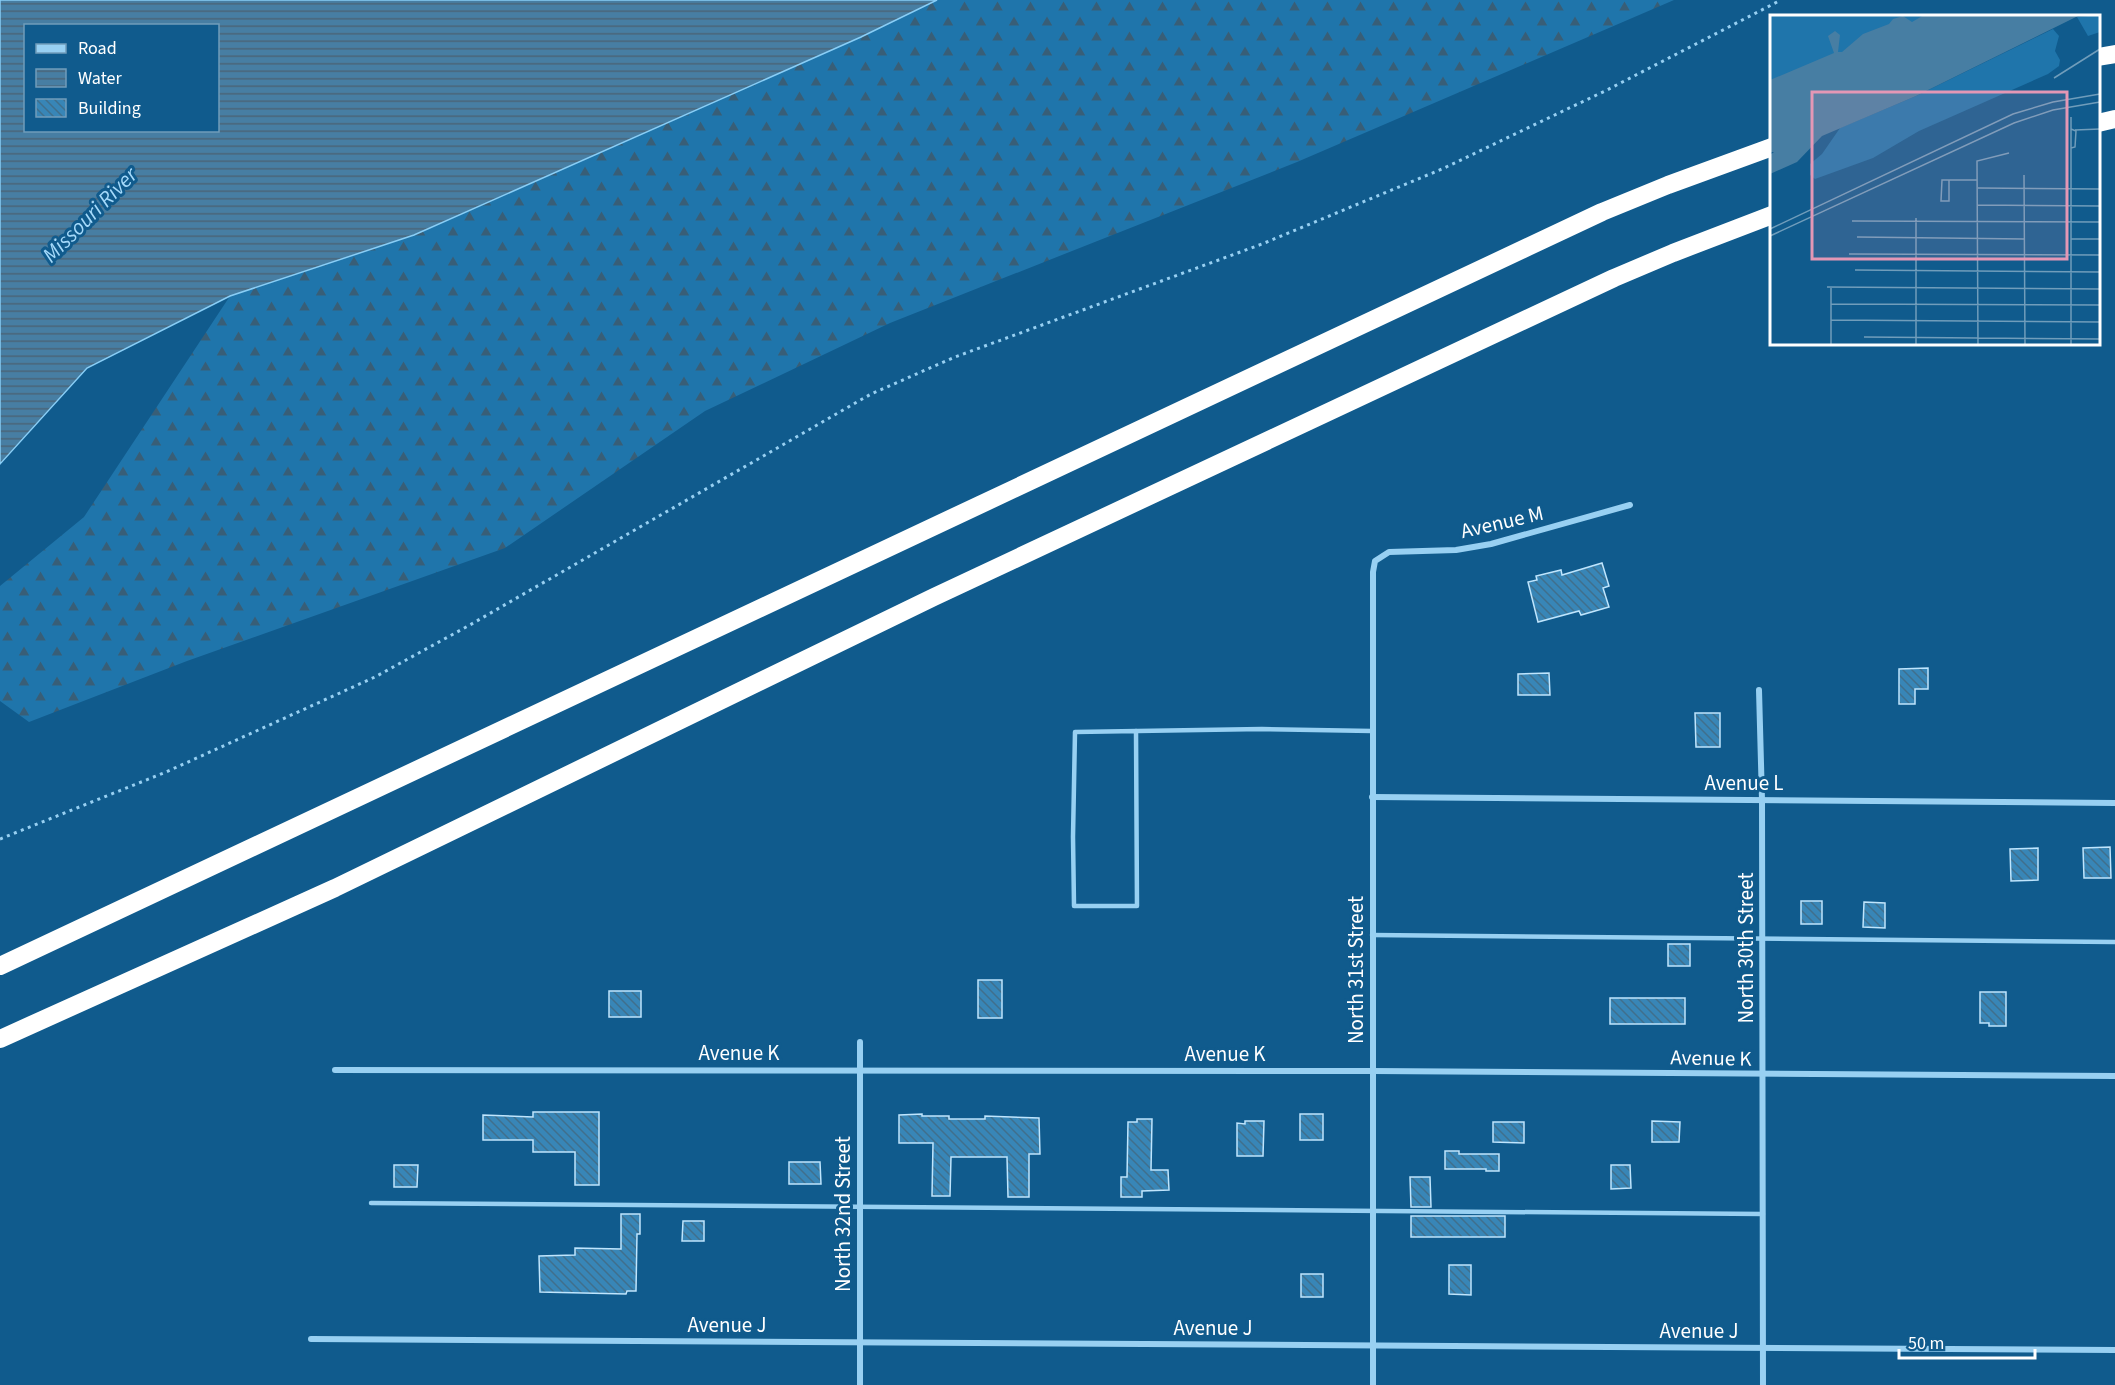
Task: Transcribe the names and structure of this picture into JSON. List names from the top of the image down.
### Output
{
  "streets": {
    "street": [
      "Avenue M",
      "Avenue L",
      "North 30th Street",
      "North 31st Street",
      "Avenue K",
      "North 32nd Street",
      "Avenue J"
    ]
  },
  "crossings": [
    ["Avenue M", "North 31st Street"],
    ["Avenue L", "North 30th Street"],
    ["Avenue L", "North 31st Street"],
    ["North 30th Street", "Avenue K"],
    ["North 30th Street", "Avenue J"],
    ["North 31st Street", "Avenue K"],
    ["North 31st Street", "Avenue J"],
    ["Avenue K", "North 32nd Street"],
    ["North 32nd Street", "Avenue J"]
  ],
  "water": ["Missouri River"],
  "legend": ["Road", "Water", "Building"],
  "scale_bar": "50 m"
}
